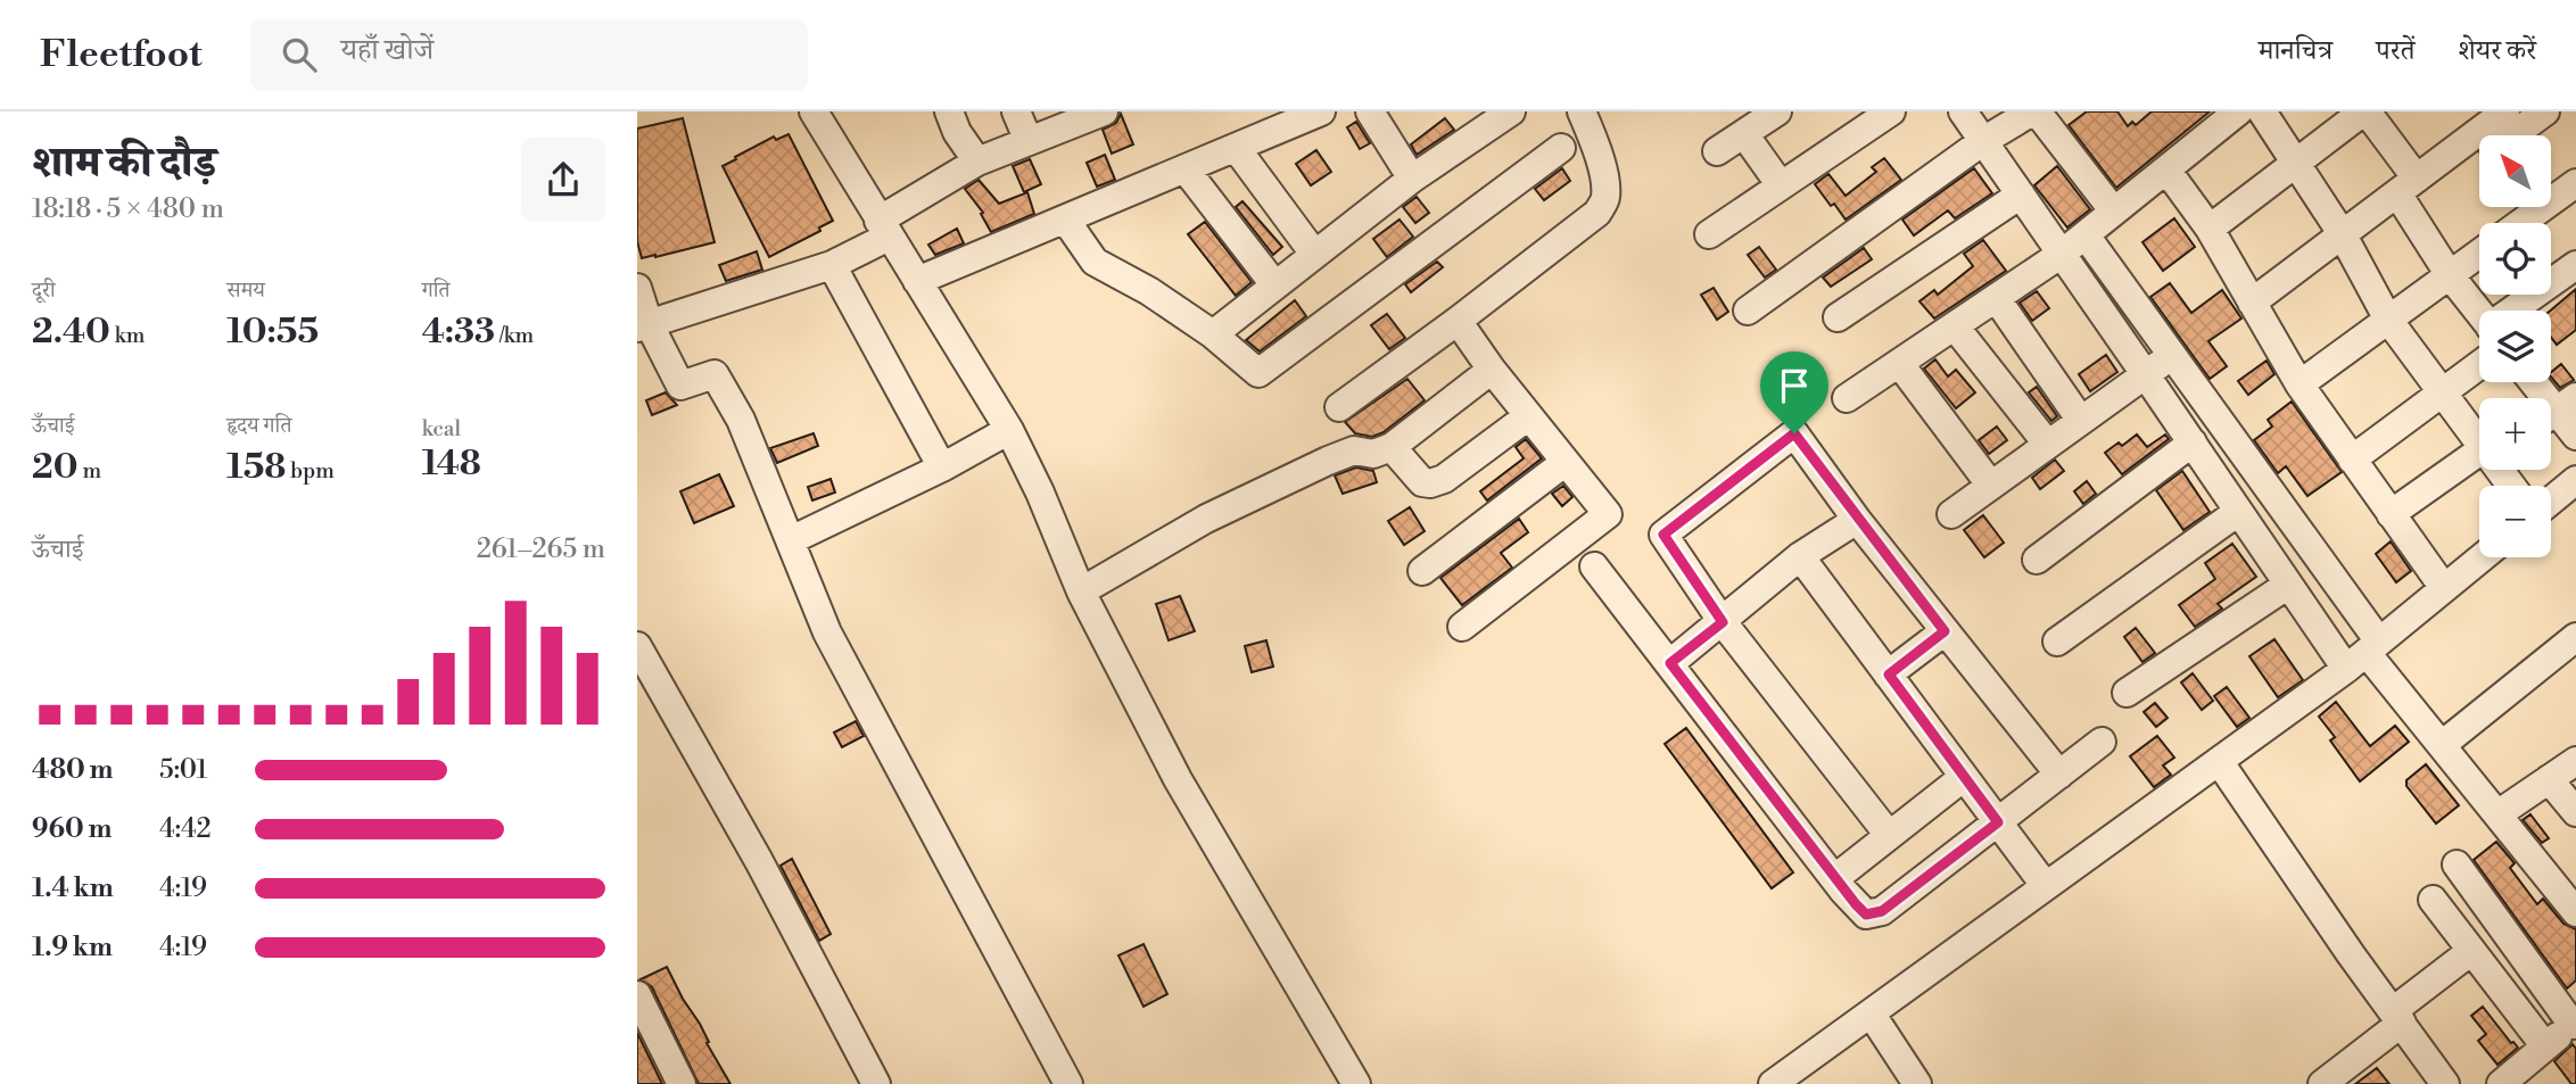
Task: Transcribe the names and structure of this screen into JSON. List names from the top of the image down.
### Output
{
  "north": "top left",
  "page": {
    "header": "Fleetfoot",
    "search": "यहाँ खोजें",
    "nav": ["मानचित्र", "परतें", "शेयर करें"],
    "heading": ["शाम की दौड़", "18:18 · 5 × 480 m"],
    "map_buttons": ["+", "−"],
    "stats": [
      ["दूरी", "2.40 km"],
      ["समय", "10:55"],
      ["गति", "4:33 /km"],
      ["ऊँचाई", "20 m"],
      ["हृदय गति", "158 bpm"],
      ["kcal", "148"]
    ],
    "chart": ["ऊँचाई", "261–265 m"],
    "list": [
      {
        "name": "480 m",
        "note": "5:01"
      },
      {
        "name": "960 m",
        "note": "4:42"
      },
      {
        "name": "1.4 km",
        "note": "4:19"
      },
      {
        "name": "1.9 km",
        "note": "4:19"
      }
    ]
  }
}
